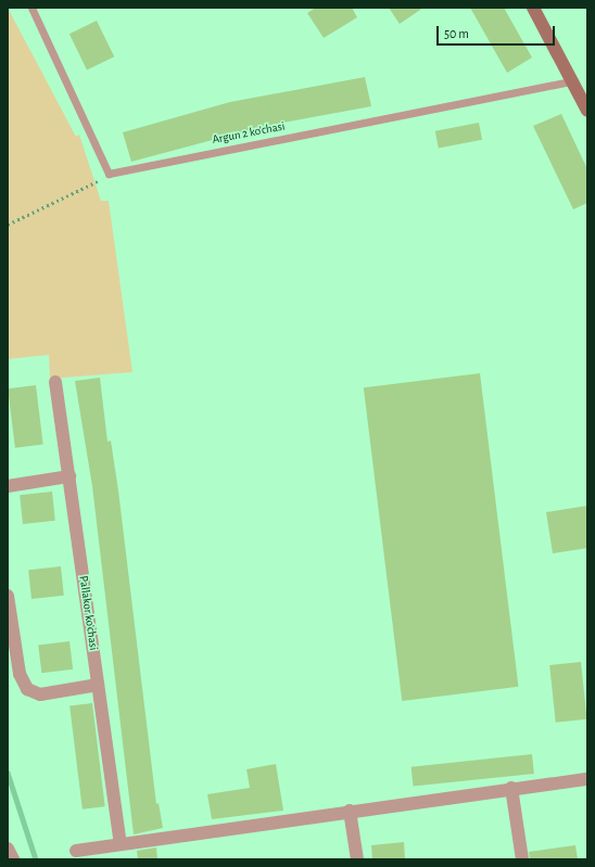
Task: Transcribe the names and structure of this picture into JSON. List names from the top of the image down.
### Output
{
  "streets": {
    "street": ["Pallakor ko'chasi"],
    "lane": ["Argun 2 ko'chasi"]
  },
  "scale_bar": "50 m"
}
